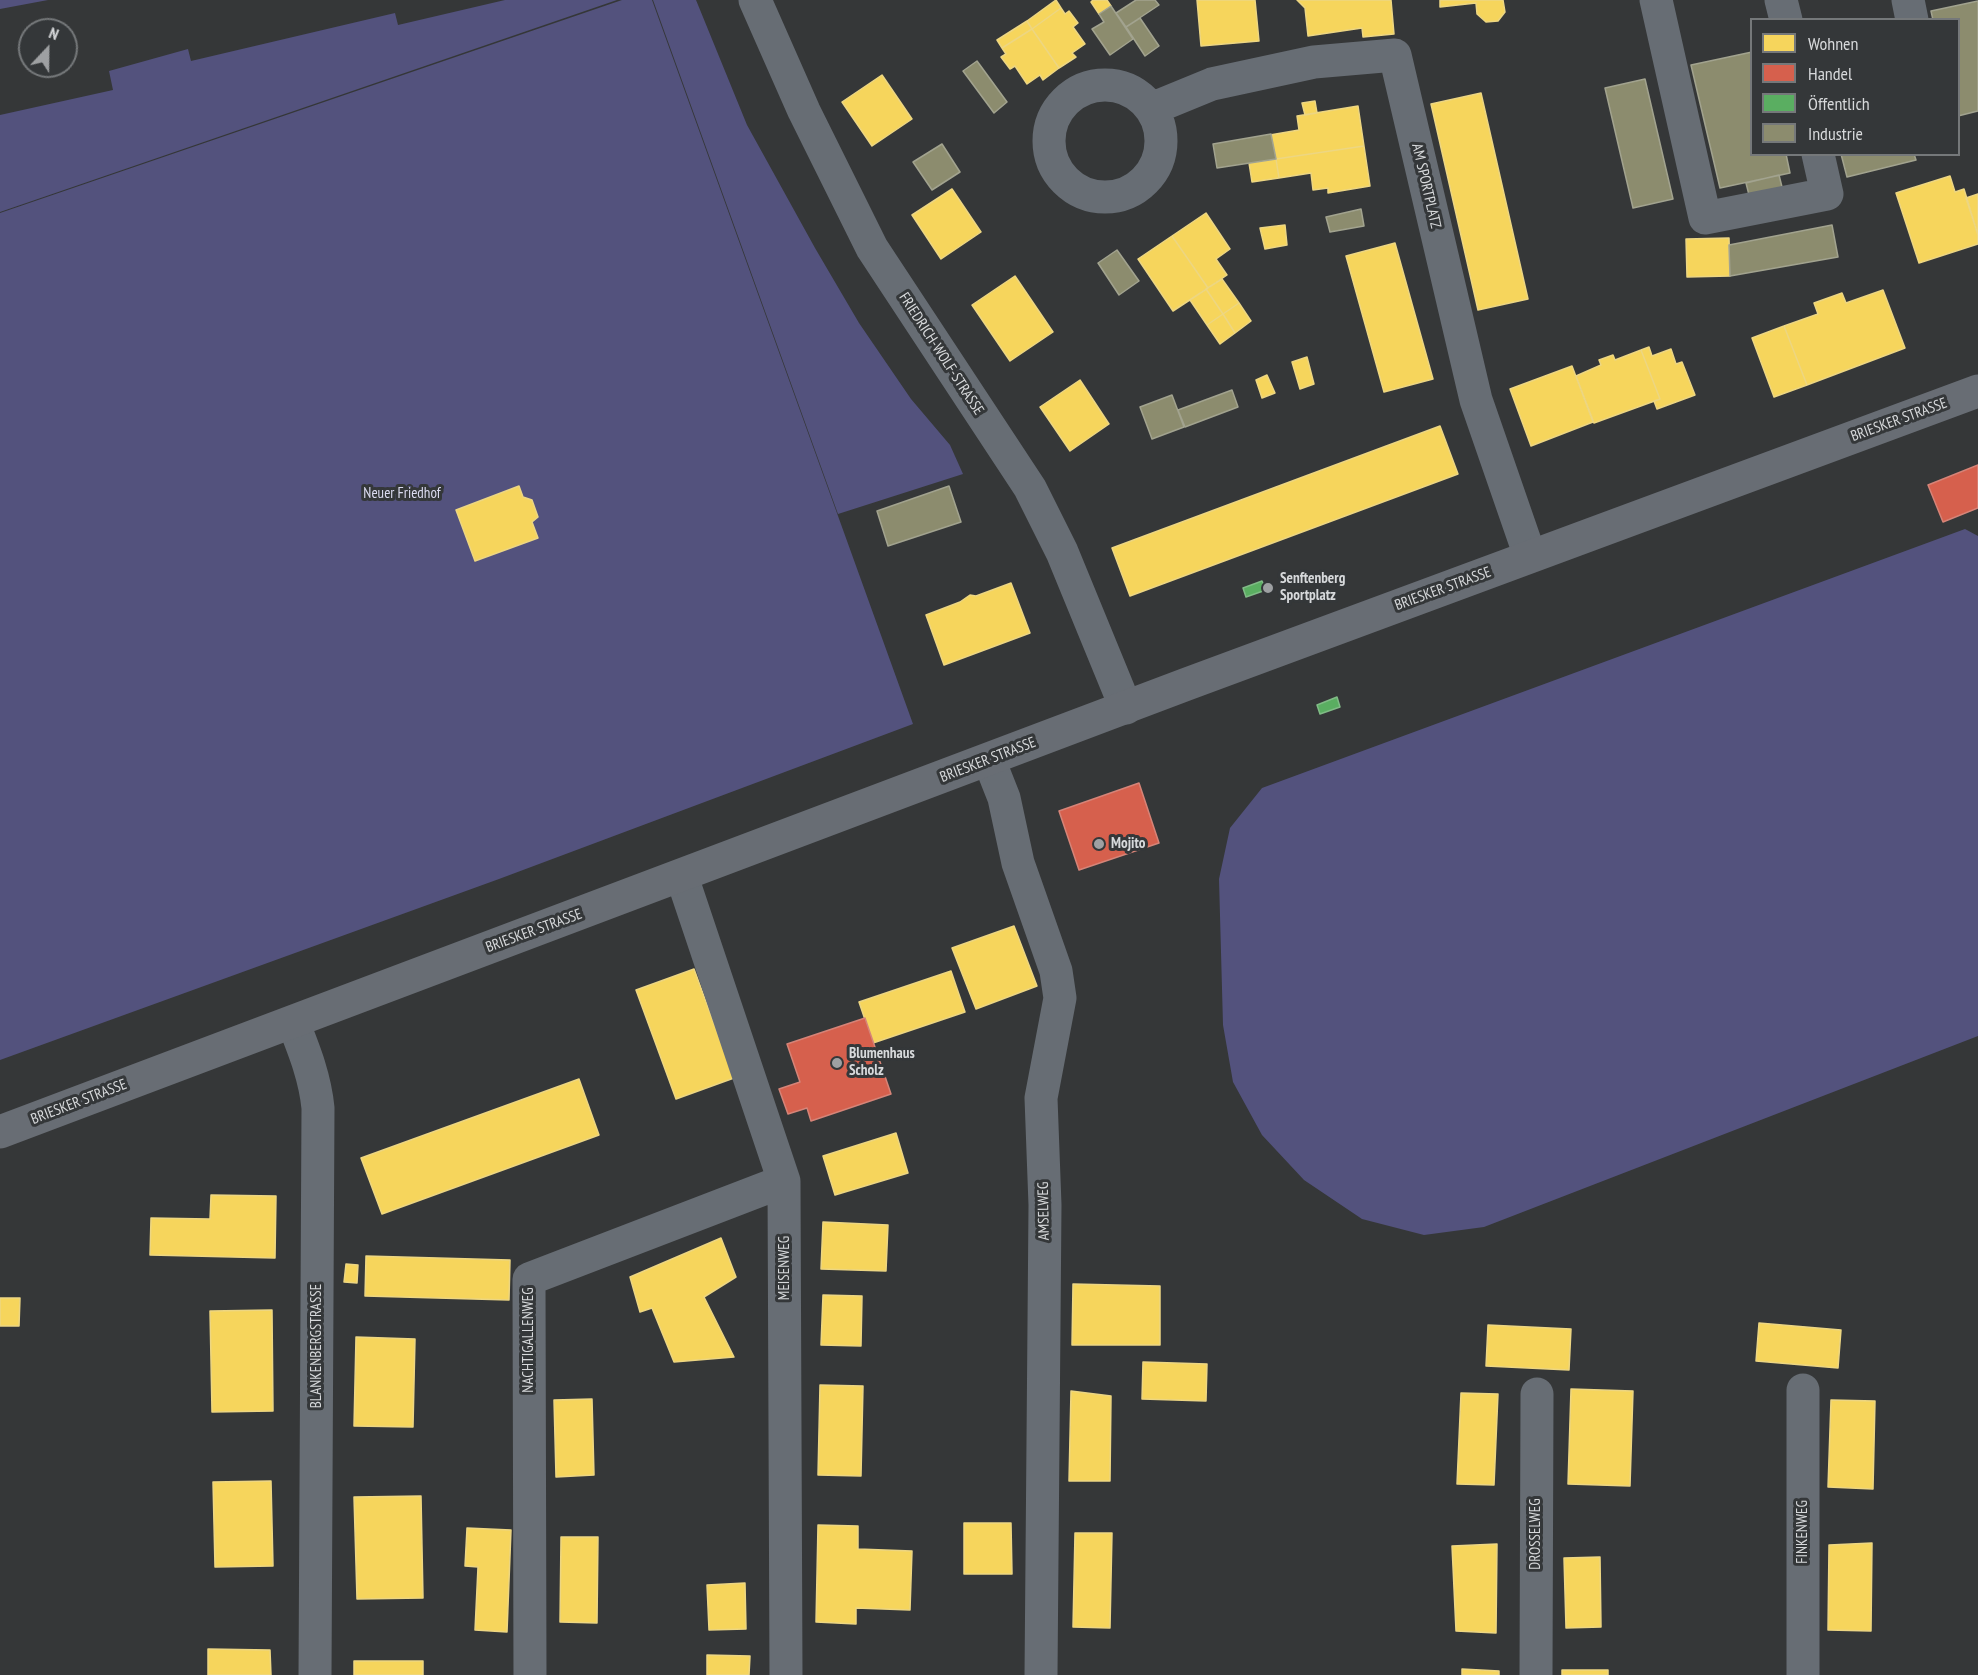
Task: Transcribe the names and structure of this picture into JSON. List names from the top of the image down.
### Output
{
  "streets": {
    "main road": ["BRIESKER STRASSE"],
    "street": [
      "AM SPORTPLATZ",
      "FRIEDRICH-WOLF-STRASSE",
      "AMSELWEG",
      "MEISENWEG",
      "NACHTIGALLENWEG",
      "BLANKENBERGSTRASSE",
      "FINKENWEG",
      "DROSSELWEG"
    ]
  },
  "crossings": [
    ["AM SPORTPLATZ", "BRIESKER STRASSE"],
    ["FRIEDRICH-WOLF-STRASSE", "BRIESKER STRASSE"],
    ["BRIESKER STRASSE", "AMSELWEG"],
    ["BRIESKER STRASSE", "MEISENWEG"],
    ["BRIESKER STRASSE", "BLANKENBERGSTRASSE"],
    ["MEISENWEG", "NACHTIGALLENWEG"]
  ],
  "parks": ["Neuer Friedhof"],
  "places": ["Senftenberg Sportplatz", "Mojito", "Blumenhaus Scholz"],
  "legend": [
    "Wohnen",
    "Handel",
    "Öffentlich",
    "Industrie"
  ],
  "north": "top"
}
